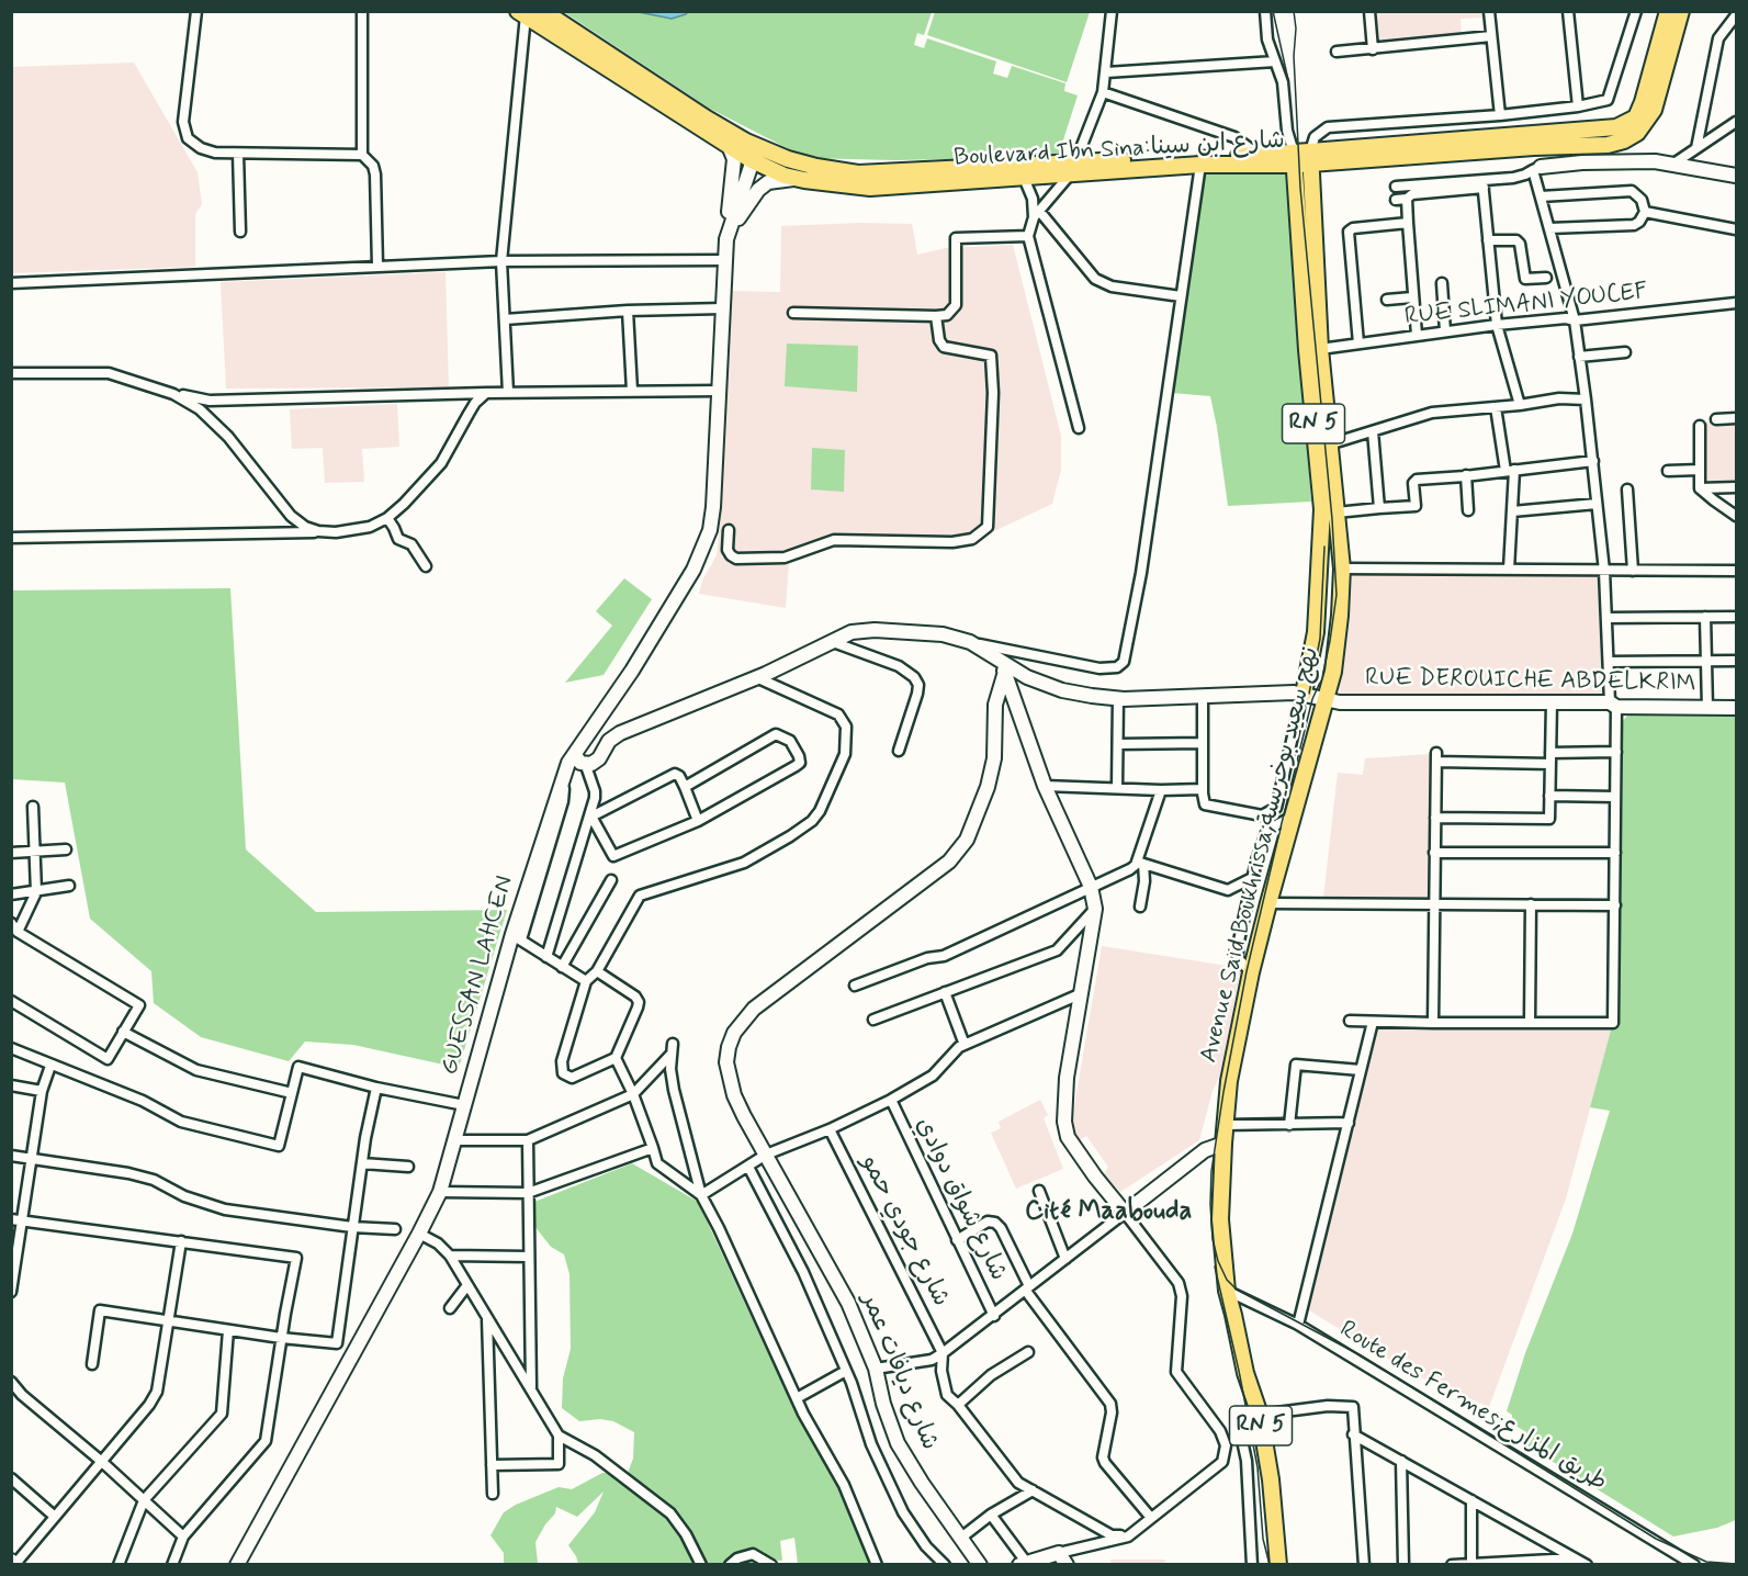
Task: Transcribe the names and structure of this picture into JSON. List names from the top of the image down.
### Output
{
  "streets": {
    "main road": ["Boulevard Ibn Sina:شارع ابن سينا", "RN 5", "Avenue Saïd Boukhrissa;نهج سعيد بوخريسة"],
    "street": [
      "RUE SLIMANI YOUCEF",
      "RUE DEROUICHE ABDELKRIM",
      "GUESSAN LAHCEN",
      "شارع شواق دوادي",
      "شارع جودي حمو",
      "شارع ديافات عمر",
      "Route des Fermes;طريق المزارع"
    ]
  },
  "crossings": [
    ["Boulevard Ibn Sina:شارع ابن سينا", "Avenue Saïd Boukhrissa;نهج سعيد بوخريسة"],
    ["RUE SLIMANI YOUCEF", "Avenue Saïd Boukhrissa;نهج سعيد بوخريسة"],
    ["RUE DEROUICHE ABDELKRIM", "Avenue Saïd Boukhrissa;نهج سعيد بوخريسة"],
    ["RUE DEROUICHE ABDELKRIM", "GUESSAN LAHCEN"],
    ["RUE DEROUICHE ABDELKRIM", "شارع ديافات عمر"],
    ["Avenue Saïd Boukhrissa;نهج سعيد بوخريسة", "Route des Fermes;طريق المزارع"]
  ],
  "districts": ["Cité Maabouda"]
}
